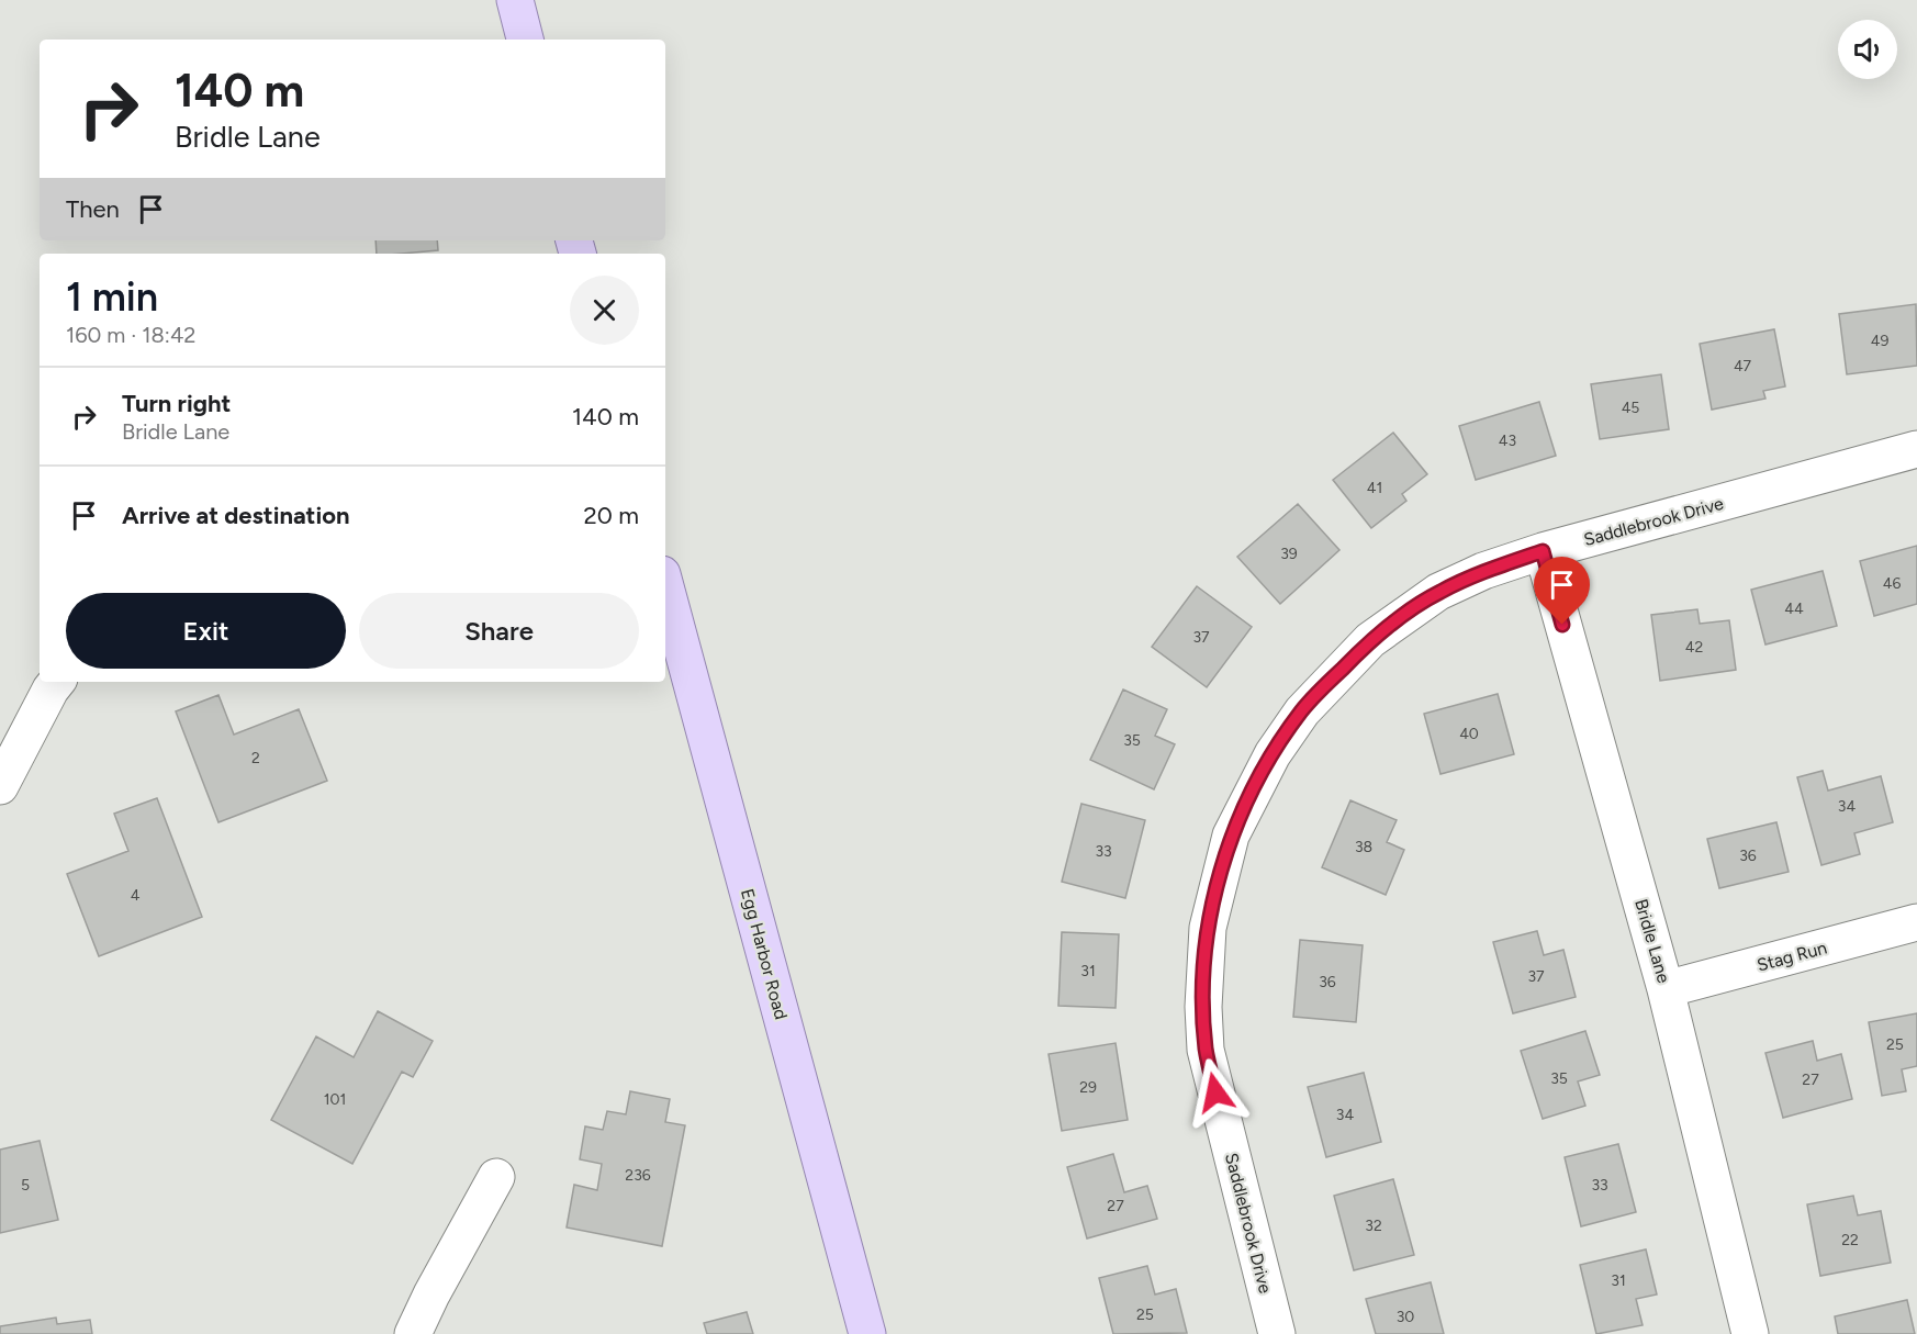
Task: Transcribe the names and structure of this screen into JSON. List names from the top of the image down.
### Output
{
  "streets": {
    "main road": ["Egg Harbor Road"],
    "street": ["Saddlebrook Drive", "Bridle Lane", "Stag Run"]
  },
  "crossings": [
    ["Saddlebrook Drive", "Bridle Lane"],
    ["Bridle Lane", "Stag Run"]
  ],
  "house_numbers": [
    "49",
    "47",
    "45",
    "43",
    "41",
    "39",
    "46",
    "44",
    "37",
    "42",
    "40",
    "35",
    "2",
    "34",
    "38",
    "33",
    "36",
    "4",
    "31",
    "37",
    "36",
    "25",
    "35",
    "27",
    "29",
    "101",
    "34",
    "236",
    "5",
    "33",
    "27",
    "32",
    "22",
    "31",
    "25",
    "30"
  ],
  "page": {
    "turn": ["140 m", "Bridle Lane"],
    "then": "Then",
    "heading": ["1 min", "160 m · 18:42"],
    "list": [
      {
        "name": "Turn right",
        "note": "Bridle Lane",
        "value": "140 m"
      },
      {
        "name": "Arrive at destination",
        "value": "20 m"
      }
    ],
    "buttons": ["Exit", "Share"]
  }
}
